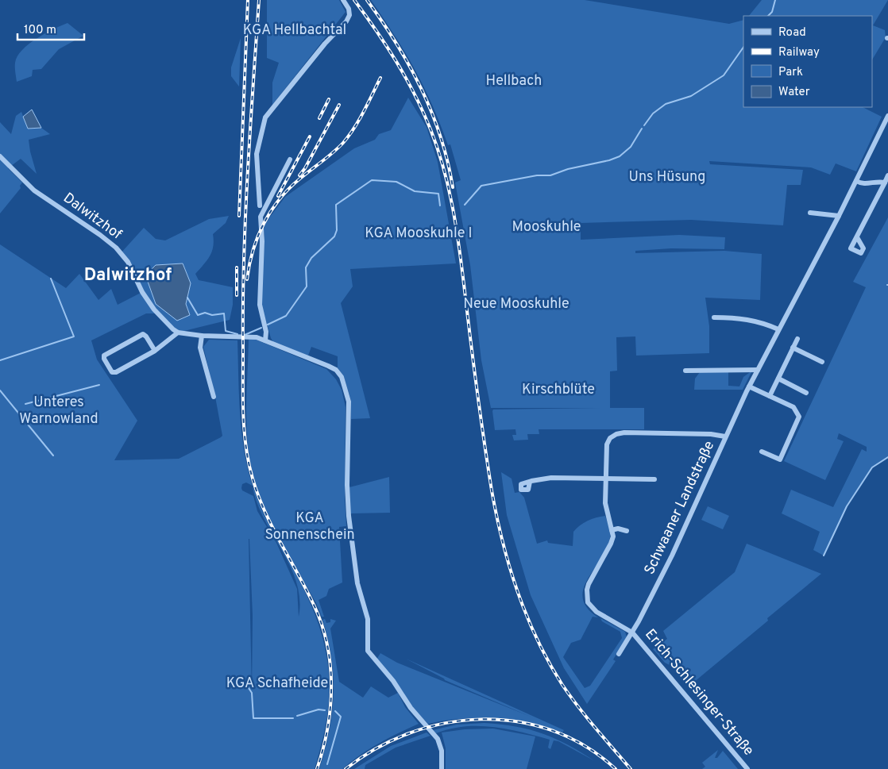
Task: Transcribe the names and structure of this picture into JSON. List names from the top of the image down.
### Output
{
  "streets": {
    "street": ["Dalwitzhof", "Schwaaner Landstraße", "Erich-Schlesinger-Straße"]
  },
  "crossings": [
    ["Schwaaner Landstraße", "Erich-Schlesinger-Straße"]
  ],
  "districts": ["Dalwitzhof"],
  "parks": [
    "KGA Hellbachtal",
    "Hellbach",
    "Uns Hüsung",
    "Mooskuhle",
    "KGA Mooskuhle I",
    "Neue Mooskuhle",
    "Kirschblüte",
    "Unteres Warnowland",
    "KGA Sonnenschein",
    "KGA Schafheide"
  ],
  "legend": [
    "Road",
    "Railway",
    "Park",
    "Water"
  ],
  "scale_bar": "100 m"
}
